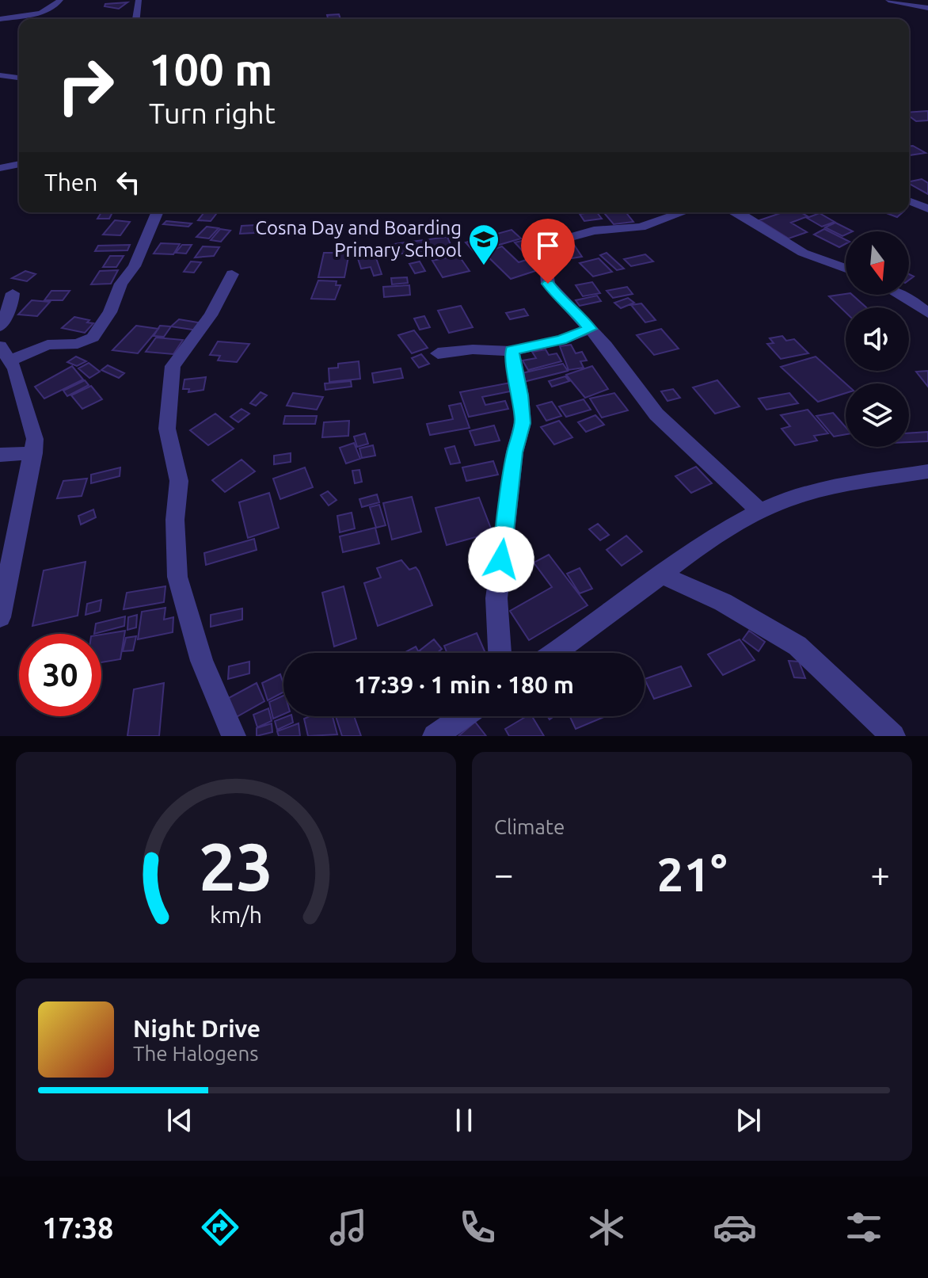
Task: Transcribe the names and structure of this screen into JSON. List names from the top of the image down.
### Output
{
  "places": {
    "school or university": ["Cosna Day and Boarding Primary School"]
  },
  "north": "bottom",
  "page": {
    "turn": ["100 m", "Turn right"],
    "then": "Then",
    "limit": "30",
    "trip": "17:39 · 1 min · 180 m",
    "tile": "Climate",
    "heat": ["−", "21°", "+"],
    "song": ["Night Drive", "The Halogens"],
    "tabs": "17:38",
    "gauge": ["23", "km/h"]
  }
}
